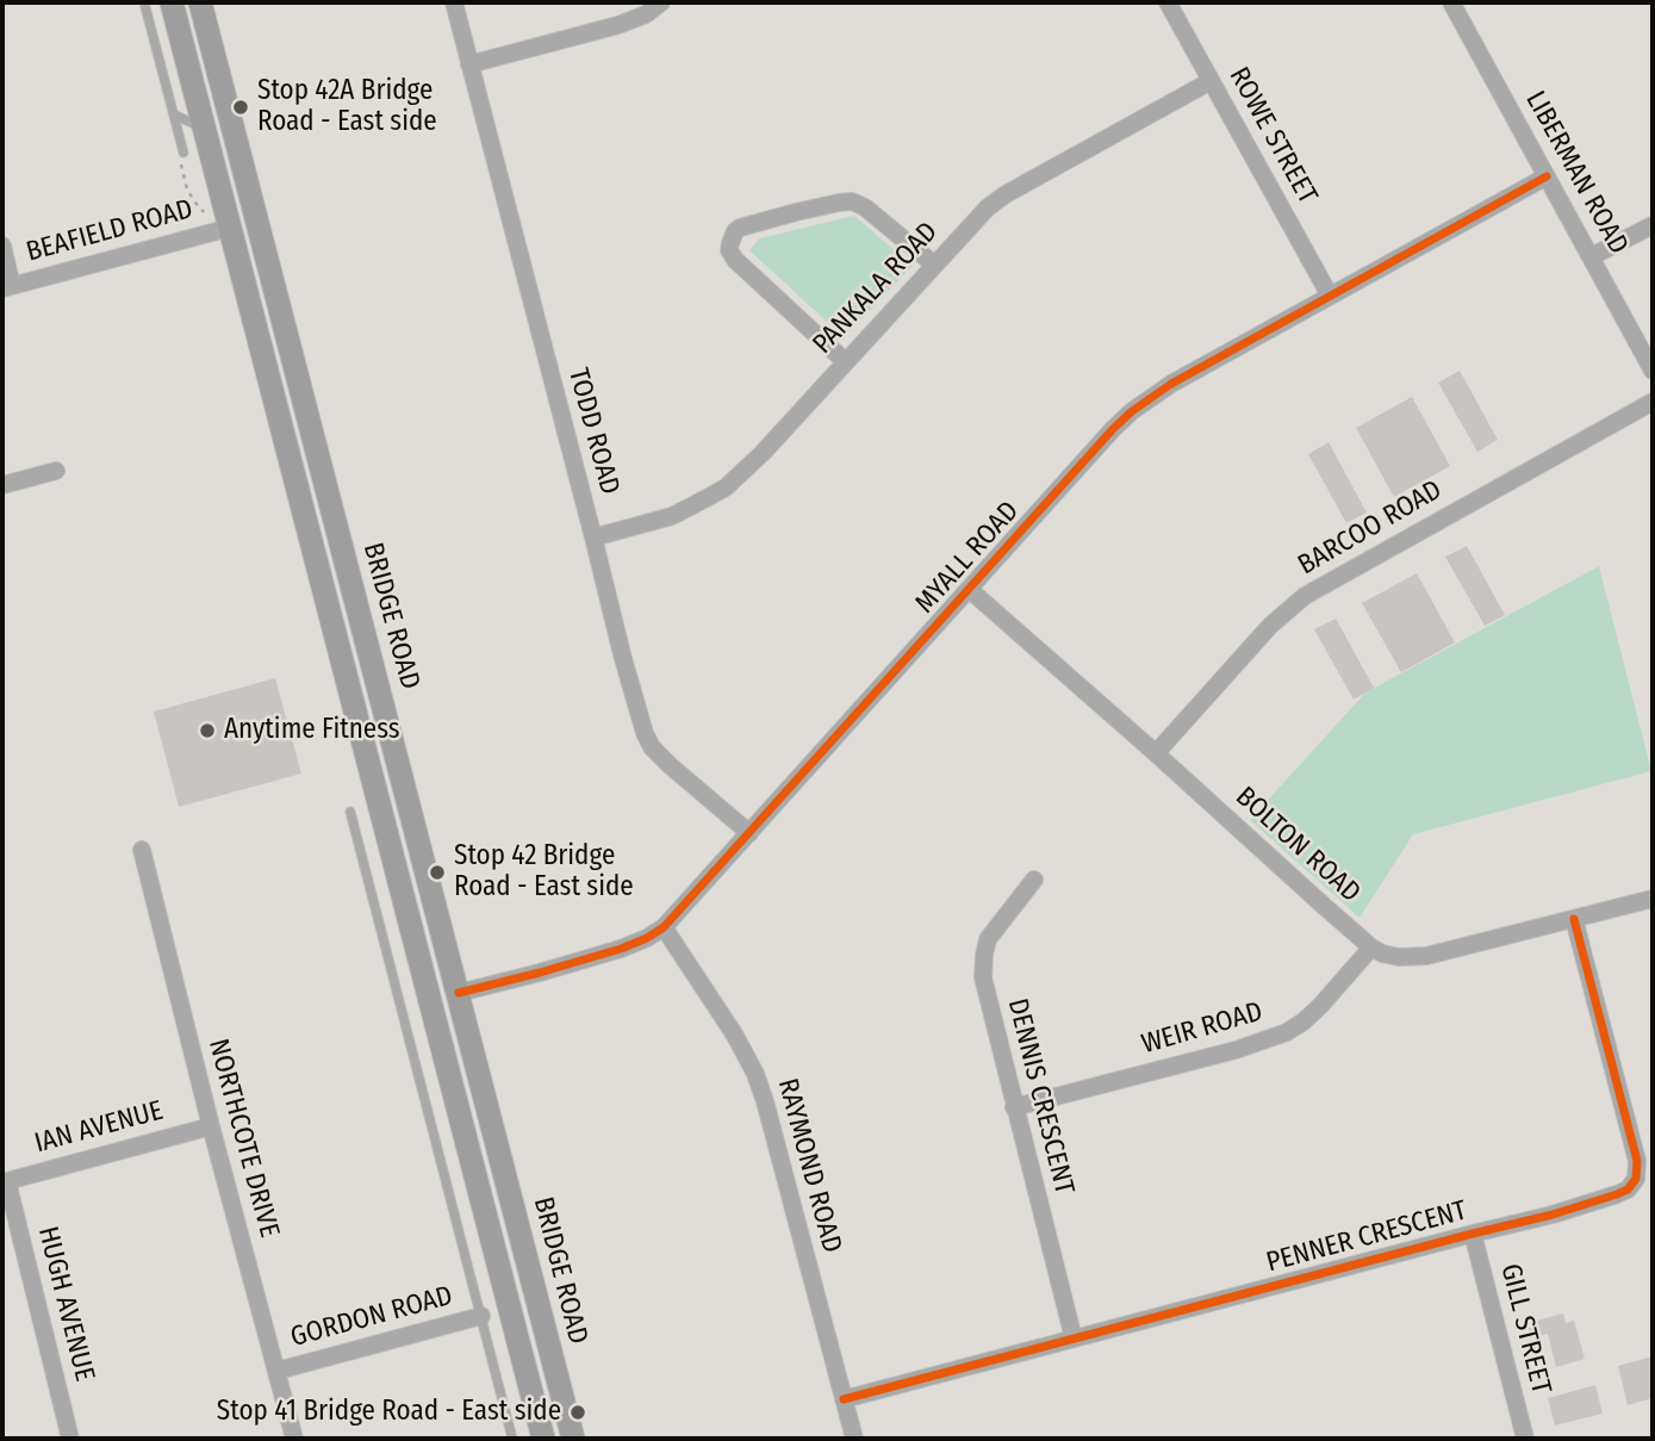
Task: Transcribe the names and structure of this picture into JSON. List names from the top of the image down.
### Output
{
  "streets": {
    "main road": ["BRIDGE ROAD"],
    "street": [
      "ROWE STREET",
      "LIBERMAN ROAD",
      "BEAFIELD ROAD",
      "PANKALA ROAD",
      "TODD ROAD",
      "BARCOO ROAD",
      "MYALL ROAD",
      "BOLTON ROAD",
      "WEIR ROAD",
      "DENNIS CRESCENT",
      "IAN AVENUE",
      "NORTHCOTE DRIVE",
      "RAYMOND ROAD",
      "PENNER CRESCENT",
      "HUGH AVENUE",
      "GORDON ROAD",
      "GILL STREET"
    ]
  },
  "crossings": [
    ["ROWE STREET", "PANKALA ROAD"],
    ["ROWE STREET", "MYALL ROAD"],
    ["LIBERMAN ROAD", "MYALL ROAD"],
    ["PANKALA ROAD", "TODD ROAD"],
    ["TODD ROAD", "MYALL ROAD"],
    ["BARCOO ROAD", "BOLTON ROAD"],
    ["MYALL ROAD", "BRIDGE ROAD"],
    ["MYALL ROAD", "BOLTON ROAD"],
    ["MYALL ROAD", "RAYMOND ROAD"],
    ["BOLTON ROAD", "WEIR ROAD"],
    ["BOLTON ROAD", "PENNER CRESCENT"],
    ["WEIR ROAD", "DENNIS CRESCENT"],
    ["DENNIS CRESCENT", "PENNER CRESCENT"],
    ["IAN AVENUE", "NORTHCOTE DRIVE"],
    ["IAN AVENUE", "HUGH AVENUE"],
    ["NORTHCOTE DRIVE", "GORDON ROAD"],
    ["RAYMOND ROAD", "PENNER CRESCENT"],
    ["PENNER CRESCENT", "GILL STREET"]
  ],
  "places": [
    "Stop 42A Bridge Road - East side",
    "Anytime Fitness",
    "Stop 42 Bridge Road - East side",
    "Stop 41 Bridge Road - East side"
  ]
}
